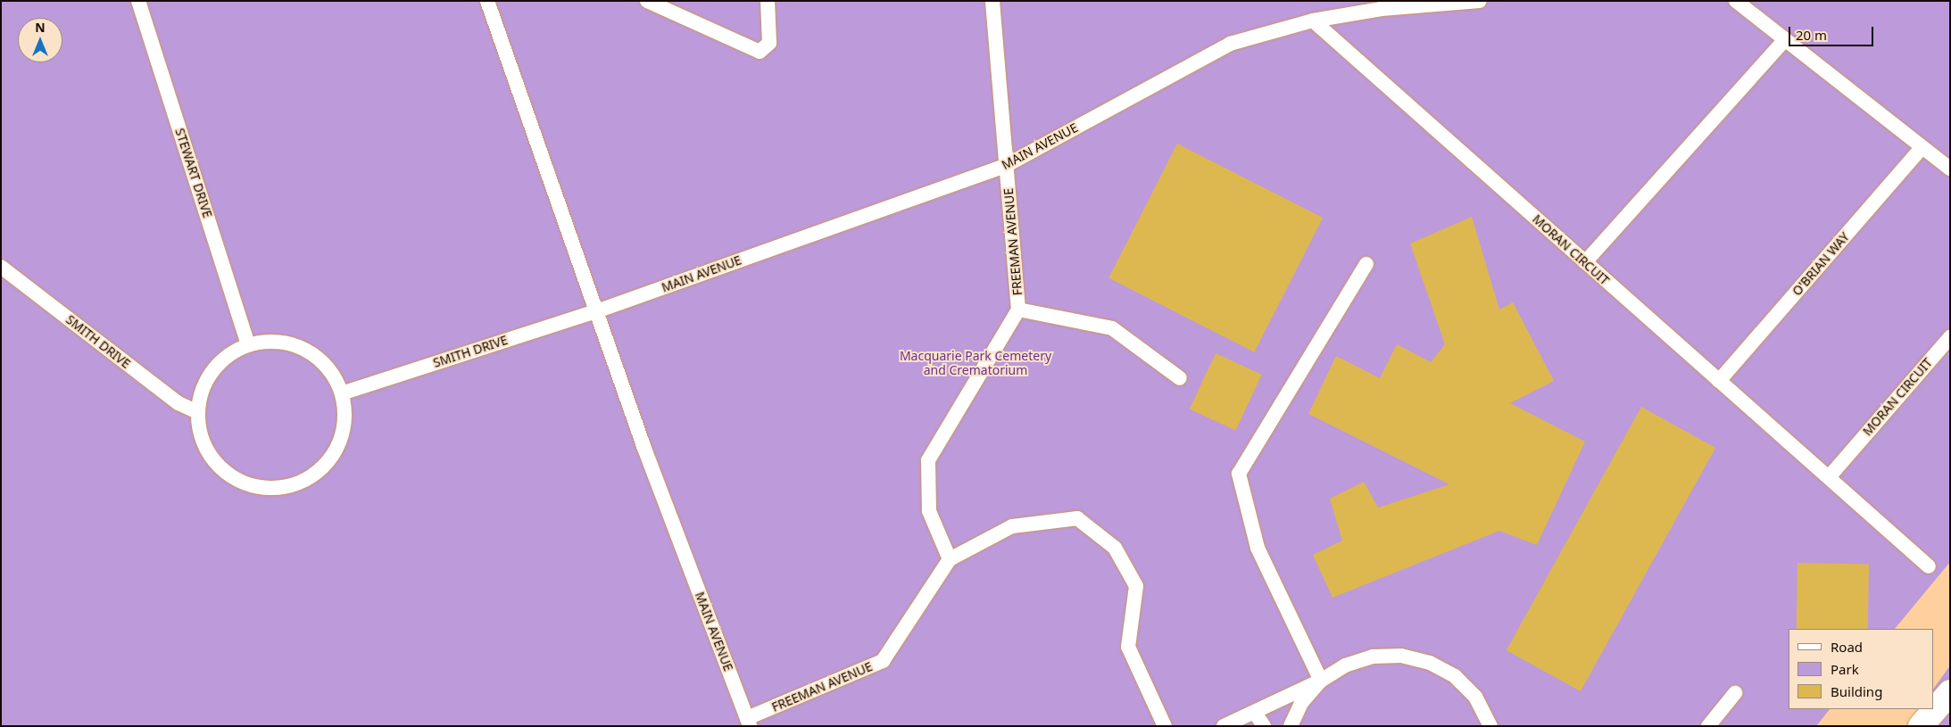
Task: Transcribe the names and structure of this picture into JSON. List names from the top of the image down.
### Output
{
  "streets": {
    "lane": [
      "MAIN AVENUE",
      "STEWART DRIVE",
      "FREEMAN AVENUE",
      "MORAN CIRCUIT",
      "O'BRIAN WAY",
      "SMITH DRIVE"
    ]
  },
  "crossings": [
    ["MAIN AVENUE", "FREEMAN AVENUE"],
    ["MAIN AVENUE", "MORAN CIRCUIT"],
    ["MAIN AVENUE", "SMITH DRIVE"],
    ["STEWART DRIVE", "SMITH DRIVE"],
    ["MORAN CIRCUIT", "O'BRIAN WAY"]
  ],
  "parks": ["Macquarie Park Cemetery and Crematorium"],
  "legend": ["Road", "Park", "Building"],
  "scale_bar": "20 m",
  "north": "top"
}
